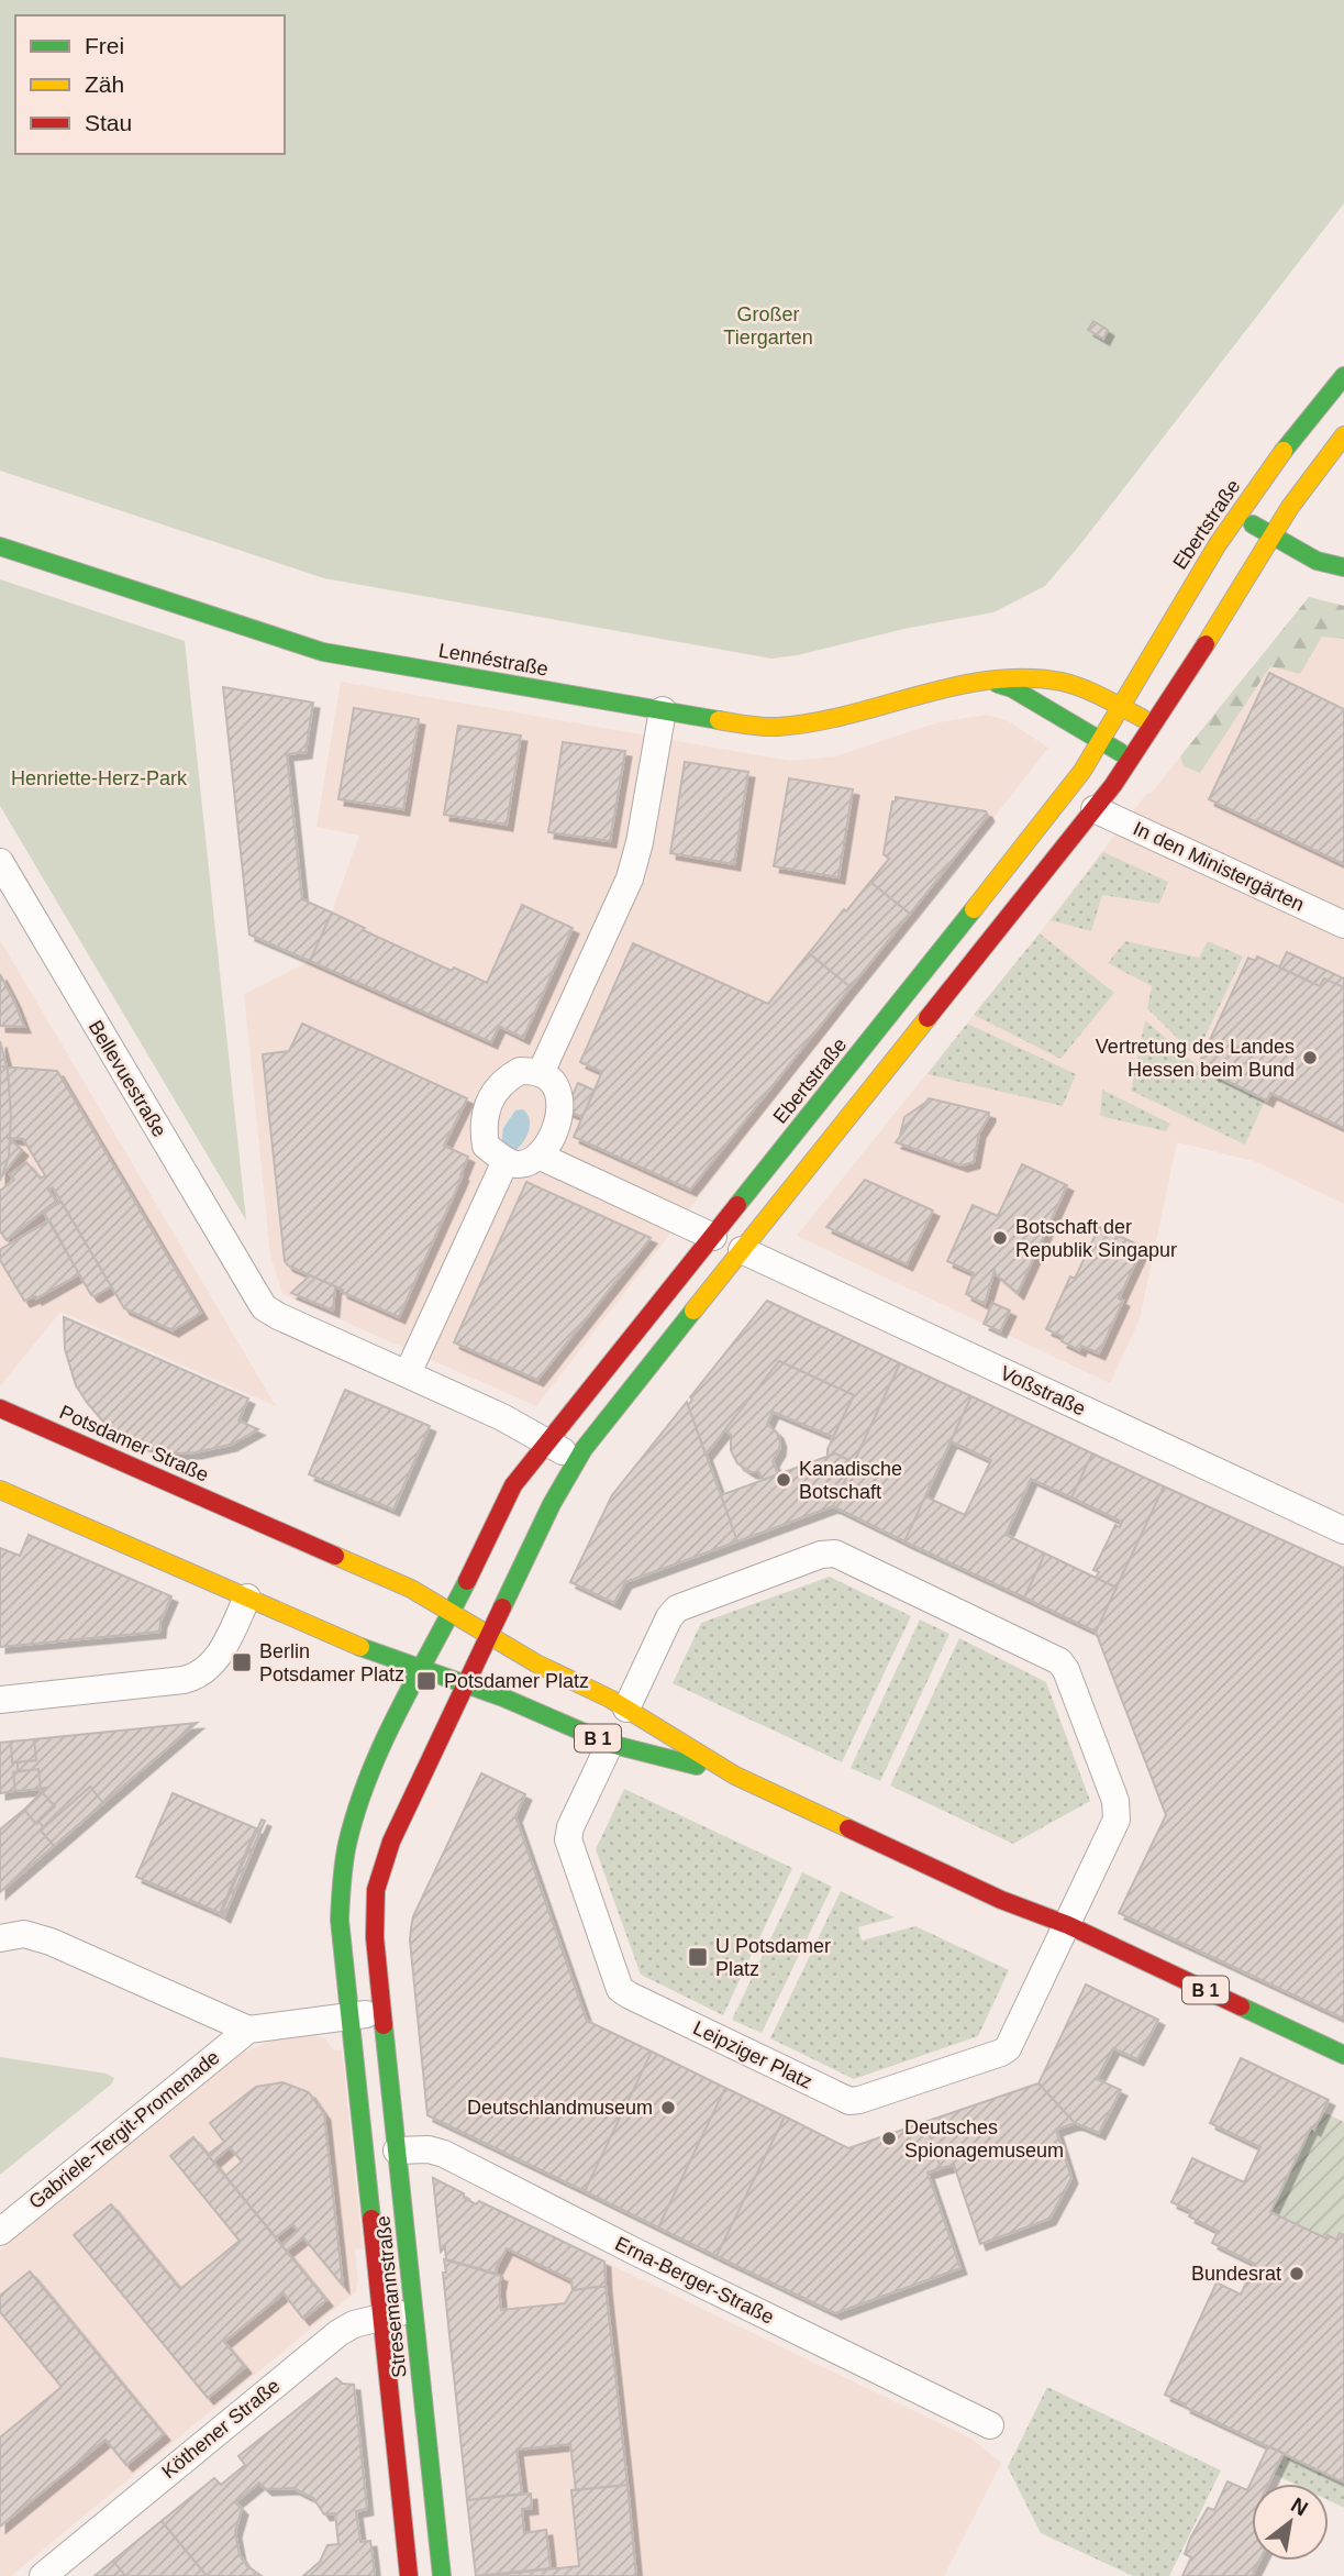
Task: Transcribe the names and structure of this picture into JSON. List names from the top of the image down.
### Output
{
  "streets": {
    "main road": [
      "Ebertstraße",
      "Lennéstraße",
      "Potsdamer Straße",
      "B 1",
      "Stresemannstraße"
    ],
    "street": [
      "In den Ministergärten",
      "Bellevuestraße",
      "Voßstraße",
      "Leipziger Platz",
      "Gabriele-Tergit-Promenade",
      "Erna-Berger-Straße",
      "Köthener Straße"
    ]
  },
  "crossings": [
    ["Ebertstraße", "Lennéstraße"],
    ["Potsdamer Straße", "B 1"],
    ["B 1", "Leipziger Platz"],
    ["Erna-Berger-Straße", "Stresemannstraße"],
    ["Stresemannstraße", "Köthener Straße"]
  ],
  "parks": ["Großer Tiergarten", "Henriette-Herz-Park"],
  "places": {
    "other": [
      "Vertretung des Landes Hessen beim Bund",
      "Botschaft der Republik Singapur",
      "Kanadische Botschaft",
      "Deutschlandmuseum",
      "Deutsches Spionagemuseum",
      "Bundesrat"
    ],
    "transit": ["Berlin Potsdamer Platz", "Potsdamer Platz", "U Potsdamer Platz"]
  },
  "legend": ["Frei", "Zäh", "Stau"],
  "north": "top right"
}
